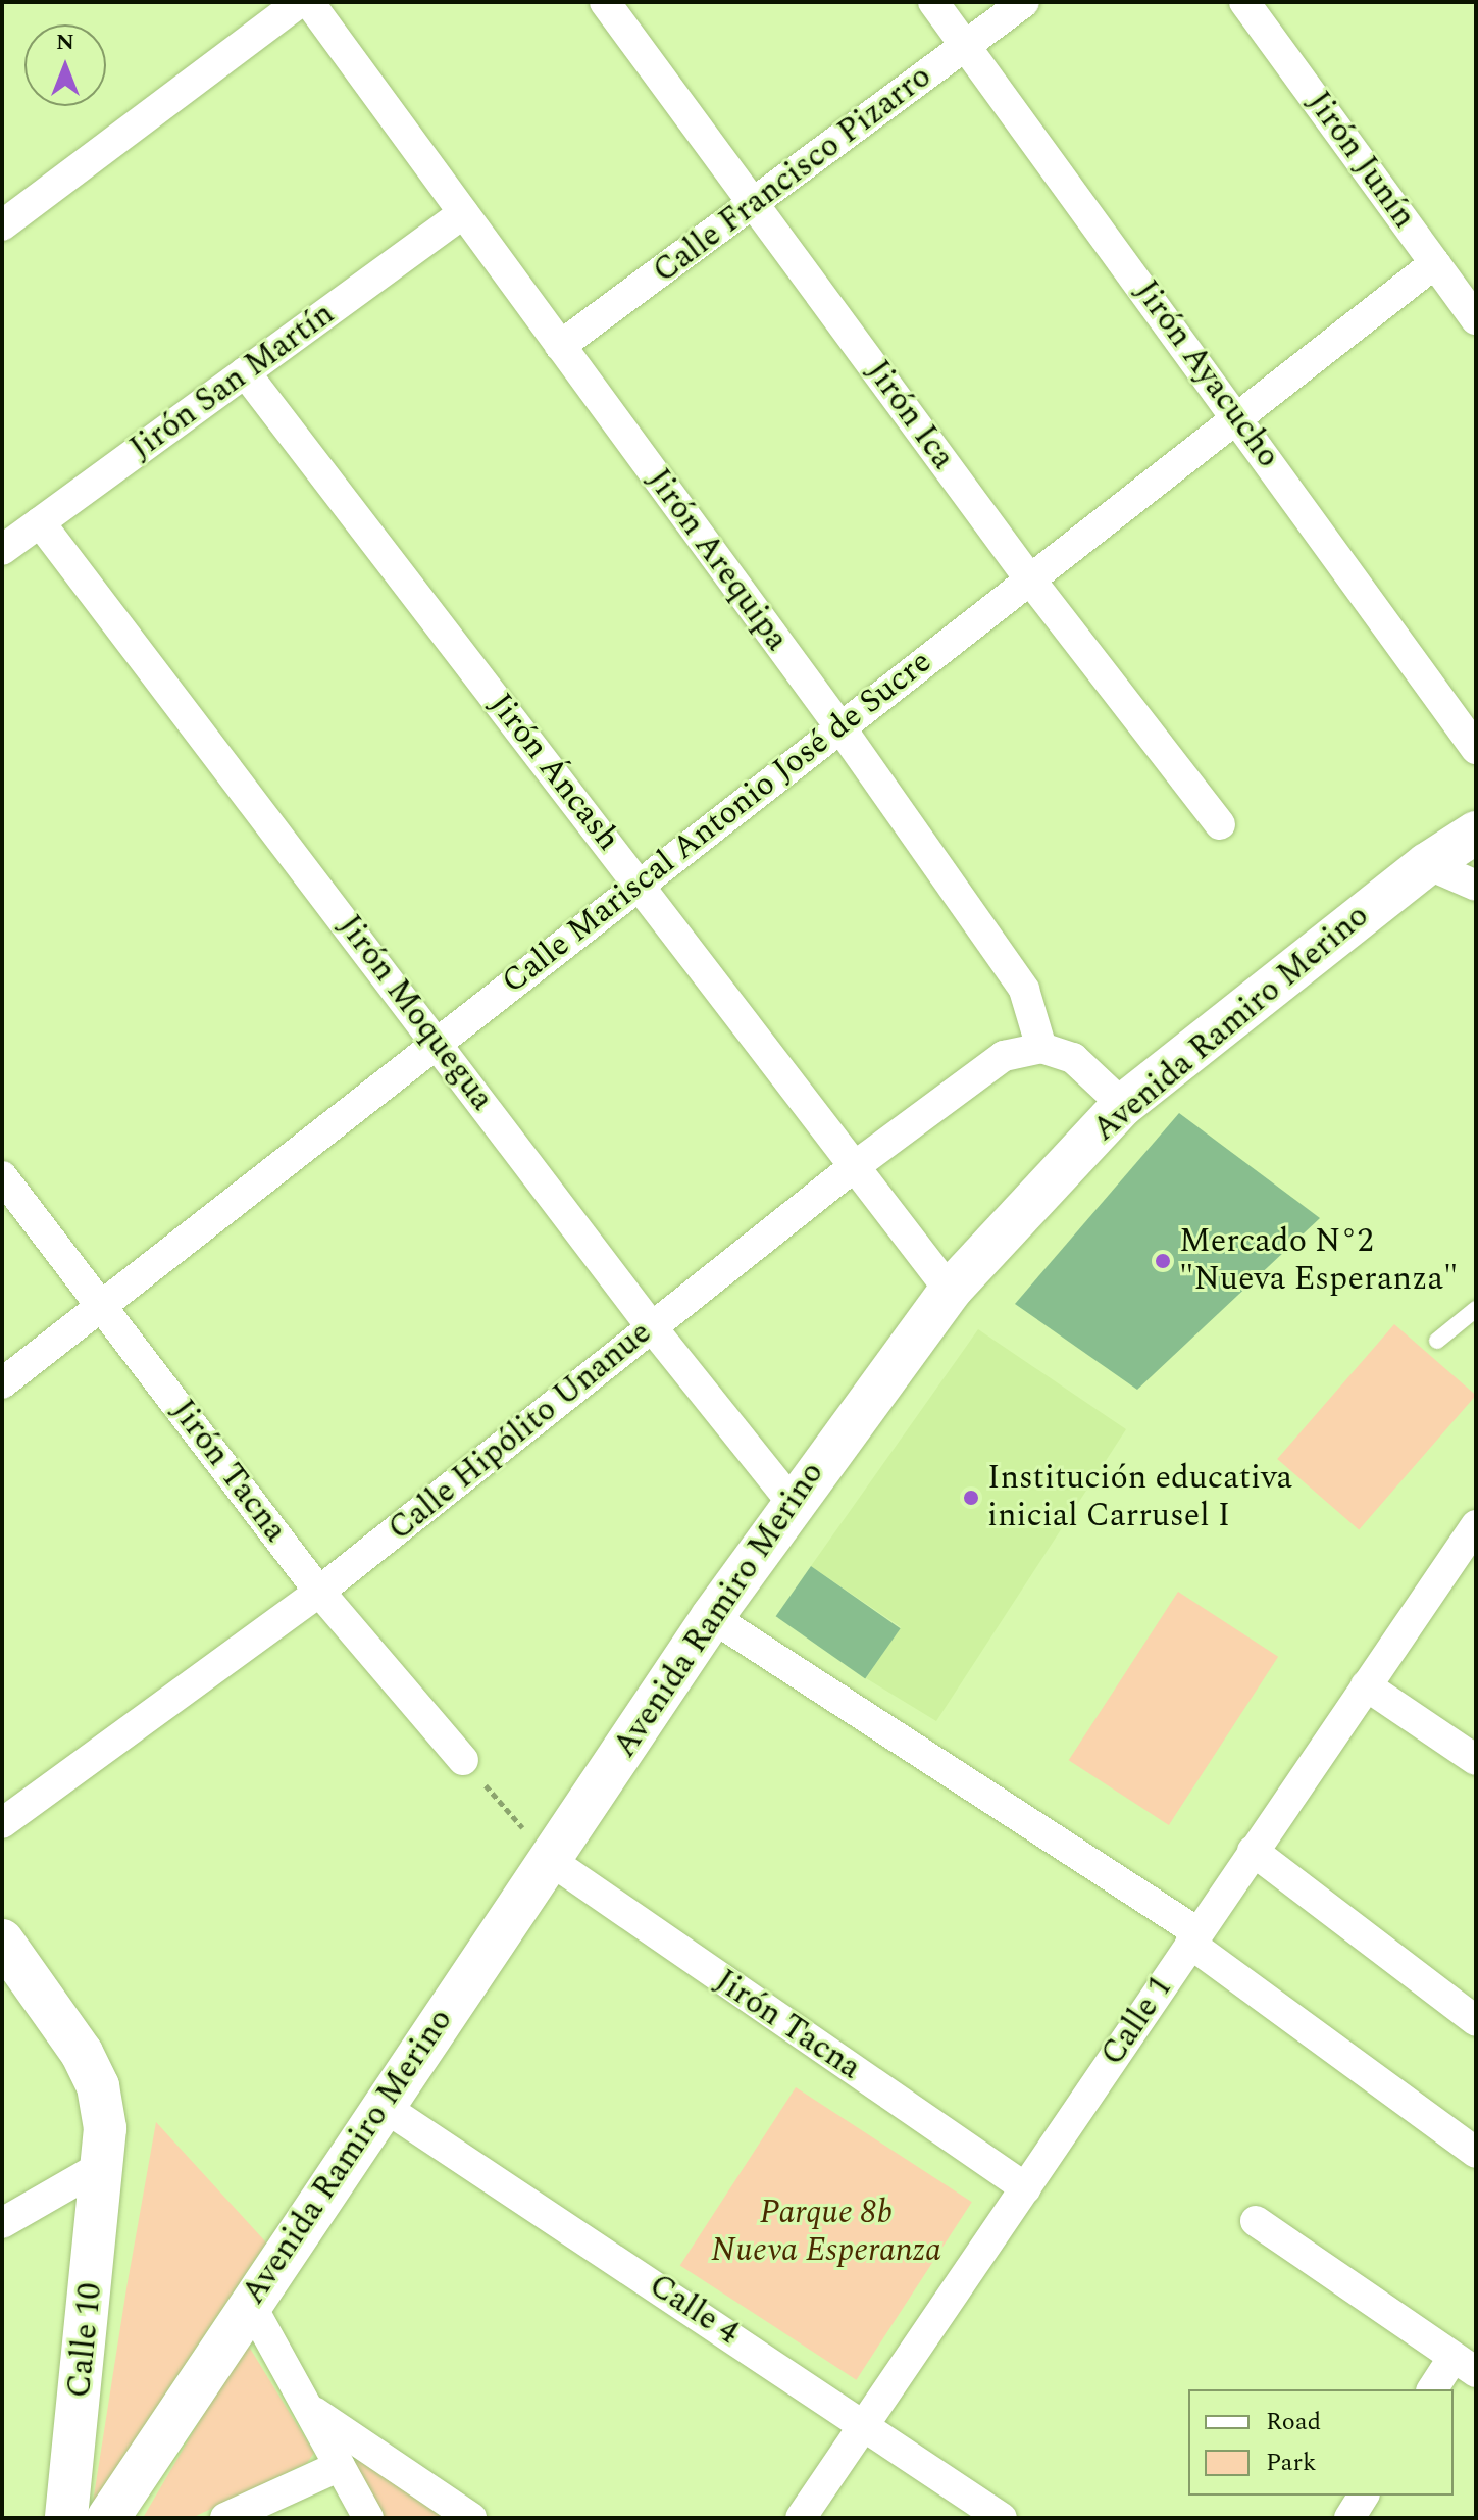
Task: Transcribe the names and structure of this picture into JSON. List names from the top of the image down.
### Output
{
  "streets": {
    "street": [
      "Jirón Junín",
      "Calle Francisco Pizarro",
      "Jirón Ayacucho",
      "Jirón San Martín",
      "Jirón Ica",
      "Jirón Arequipa",
      "Jirón Áncash",
      "Calle Mariscal Antonio José de Sucre",
      "Jirón Moquegua",
      "Avenida Ramiro Merino",
      "Calle Hipólito Unanue",
      "Jirón Tacna",
      "Calle 1",
      "Calle 4",
      "Calle 10"
    ]
  },
  "crossings": [
    ["Jirón Junín", "Calle Mariscal Antonio José de Sucre"],
    ["Calle Francisco Pizarro", "Jirón Ayacucho"],
    ["Calle Francisco Pizarro", "Jirón Ica"],
    ["Calle Francisco Pizarro", "Jirón Arequipa"],
    ["Jirón Ayacucho", "Calle Mariscal Antonio José de Sucre"],
    ["Jirón San Martín", "Jirón Arequipa"],
    ["Jirón San Martín", "Jirón Áncash"],
    ["Jirón San Martín", "Jirón Moquegua"],
    ["Jirón Ica", "Calle Mariscal Antonio José de Sucre"],
    ["Jirón Arequipa", "Calle Mariscal Antonio José de Sucre"],
    ["Jirón Arequipa", "Calle Hipólito Unanue"],
    ["Jirón Áncash", "Calle Mariscal Antonio José de Sucre"],
    ["Jirón Áncash", "Avenida Ramiro Merino"],
    ["Jirón Áncash", "Calle Hipólito Unanue"],
    ["Calle Mariscal Antonio José de Sucre", "Jirón Moquegua"],
    ["Calle Mariscal Antonio José de Sucre", "Jirón Tacna"],
    ["Jirón Moquegua", "Avenida Ramiro Merino"],
    ["Jirón Moquegua", "Calle Hipólito Unanue"],
    ["Avenida Ramiro Merino", "Jirón Tacna"],
    ["Avenida Ramiro Merino", "Calle 4"],
    ["Calle Hipólito Unanue", "Jirón Tacna"],
    ["Jirón Tacna", "Calle 1"],
    ["Calle 1", "Calle 4"]
  ],
  "parks": ["Parque 8b Nueva Esperanza"],
  "places": ["Mercado N°2 \"Nueva Esperanza\"", "Institución educativa inicial Carrusel I"],
  "legend": ["Road", "Park"],
  "north": "top"
}
